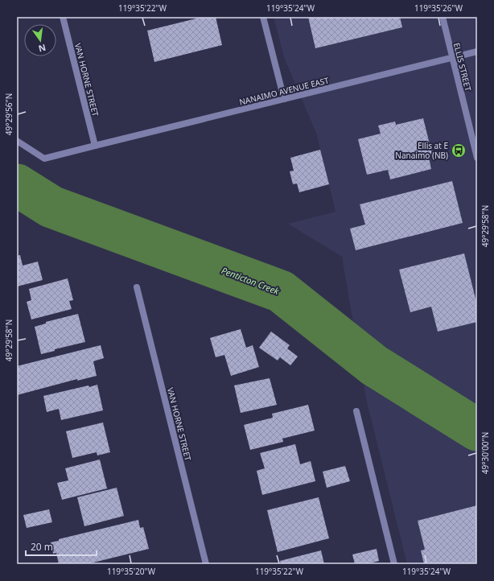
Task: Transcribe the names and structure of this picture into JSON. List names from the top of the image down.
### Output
{
  "streets": {
    "street": ["ELLIS STREET", "VAN HORNE STREET", "NANAIMO AVENUE EAST"]
  },
  "crossings": [
    ["ELLIS STREET", "NANAIMO AVENUE EAST"],
    ["VAN HORNE STREET", "NANAIMO AVENUE EAST"]
  ],
  "water": ["Penticton Creek"],
  "places": {
    "bus stop": ["Ellis at E Nanaimo (NB)"]
  },
  "scale_bar": "20 m",
  "north": "bottom",
  "coordinates": [
    "119°35'22\"W",
    "119°35'24\"W",
    "119°35'26\"W",
    "49°29'56\"N",
    "49°29'58\"N",
    "49°30'00\"N",
    "119°35'20\"W"
  ]
}
